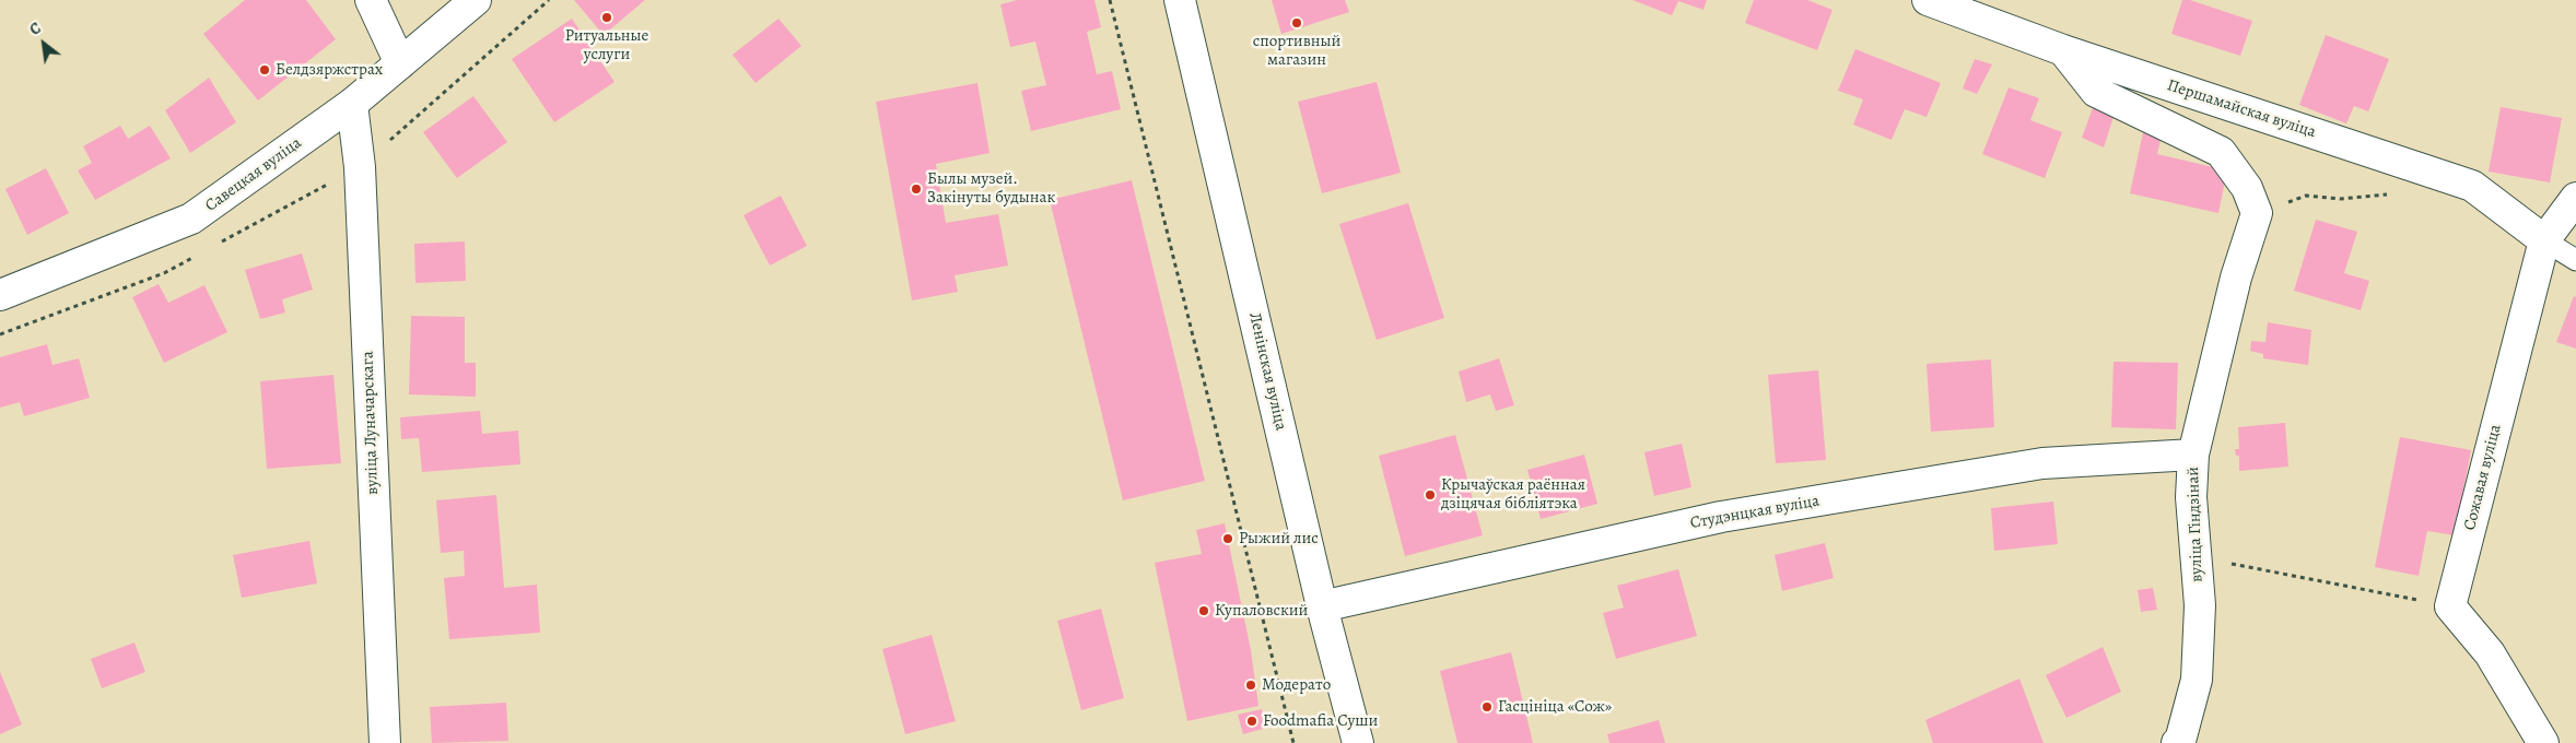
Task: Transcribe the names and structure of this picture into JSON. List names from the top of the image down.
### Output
{
  "streets": {
    "street": [
      "Першамайская вуліца",
      "Савецкая вуліца",
      "Ленінская вуліца",
      "вуліца Луначарскага",
      "Сожавая вуліца",
      "Студэнцкая вуліца",
      "вуліца Гіндзінай"
    ]
  },
  "crossings": [
    ["Першамайская вуліца", "Сожавая вуліца"],
    ["Савецкая вуліца", "вуліца Луначарскага"],
    ["Ленінская вуліца", "Студэнцкая вуліца"],
    ["Студэнцкая вуліца", "вуліца Гіндзінай"]
  ],
  "places": [
    "Ритуальные услуги",
    "спортивный магазин",
    "Белдзяржстрах",
    "Былы музей. Закінуты будынак",
    "Крычаўская раённая дзіцячая бібліятэка",
    "Рыжий лис",
    "Купаловский",
    "Модерато",
    "Гасцініца «Сож»",
    "Foodmafia Суши"
  ],
  "north": "top left"
}
